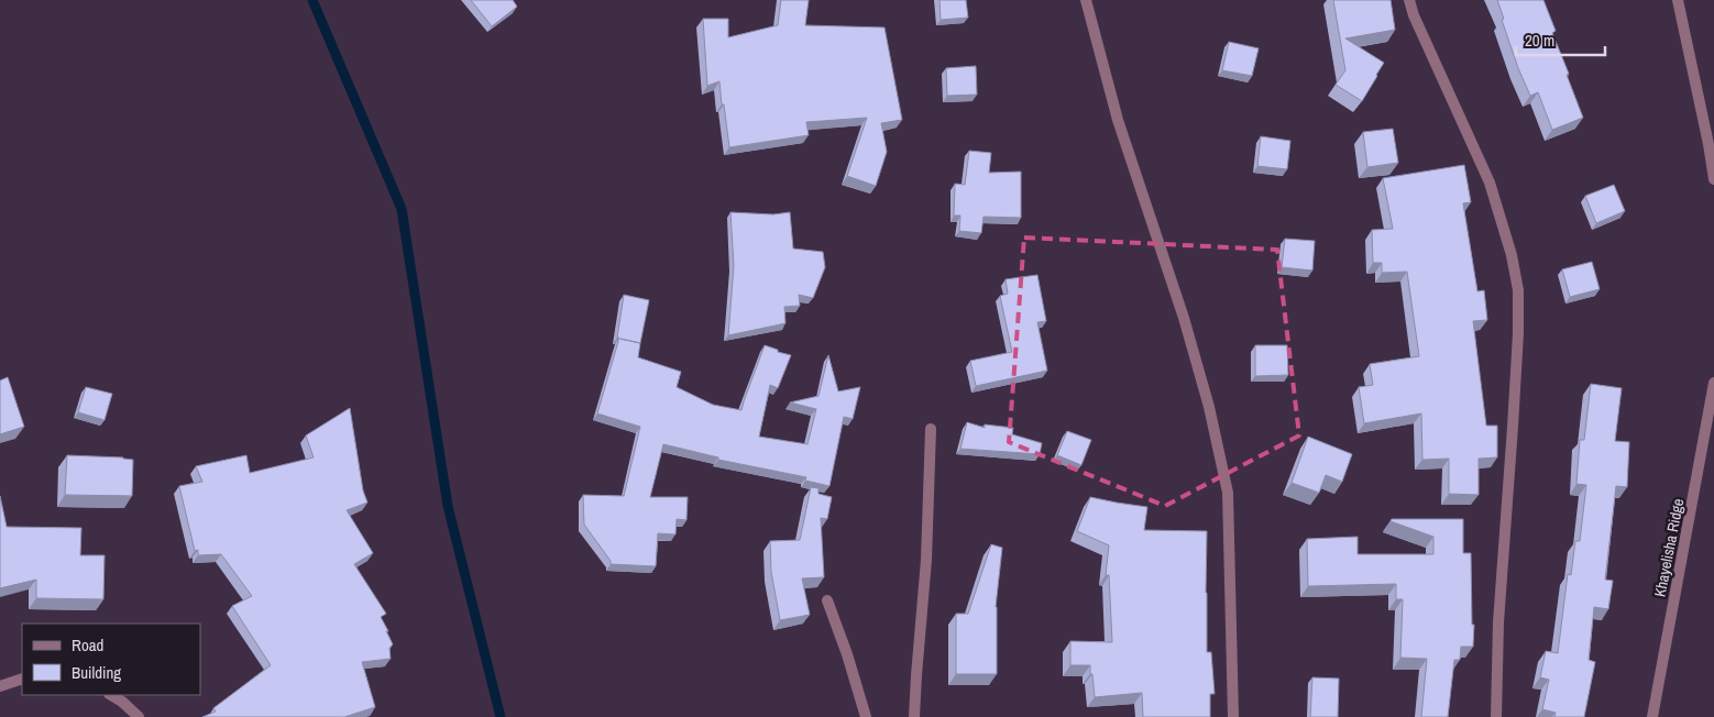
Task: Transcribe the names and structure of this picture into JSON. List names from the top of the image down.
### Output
{
  "streets": {
    "street": ["Khayelisha Ridge"]
  },
  "legend": ["Road", "Building"],
  "scale_bar": "20 m"
}
